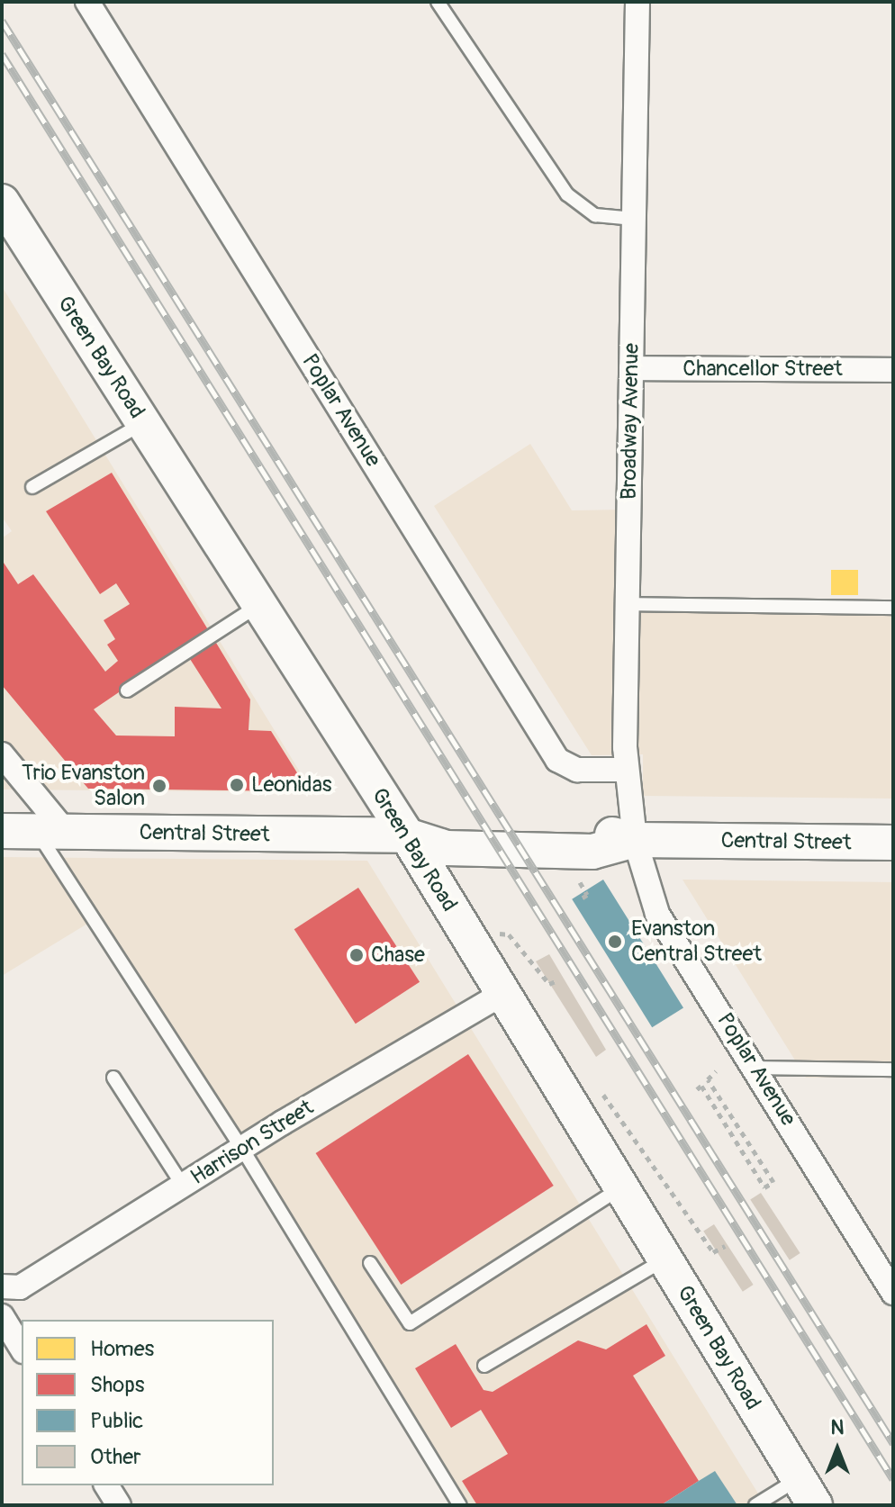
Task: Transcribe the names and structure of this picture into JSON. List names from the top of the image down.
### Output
{
  "streets": {
    "main road": ["Green Bay Road", "Central Street"],
    "street": [
      "Chancellor Street",
      "Poplar Avenue",
      "Broadway Avenue",
      "Harrison Street"
    ]
  },
  "crossings": [
    ["Green Bay Road", "Central Street"],
    ["Green Bay Road", "Harrison Street"],
    ["Chancellor Street", "Broadway Avenue"],
    ["Poplar Avenue", "Broadway Avenue"],
    ["Poplar Avenue", "Central Street"],
    ["Broadway Avenue", "Central Street"]
  ],
  "places": [
    "Leonidas",
    "Trio Evanston Salon",
    "Evanston Central Street",
    "Chase"
  ],
  "legend": [
    "Homes",
    "Shops",
    "Public",
    "Other"
  ],
  "north": "top"
}
